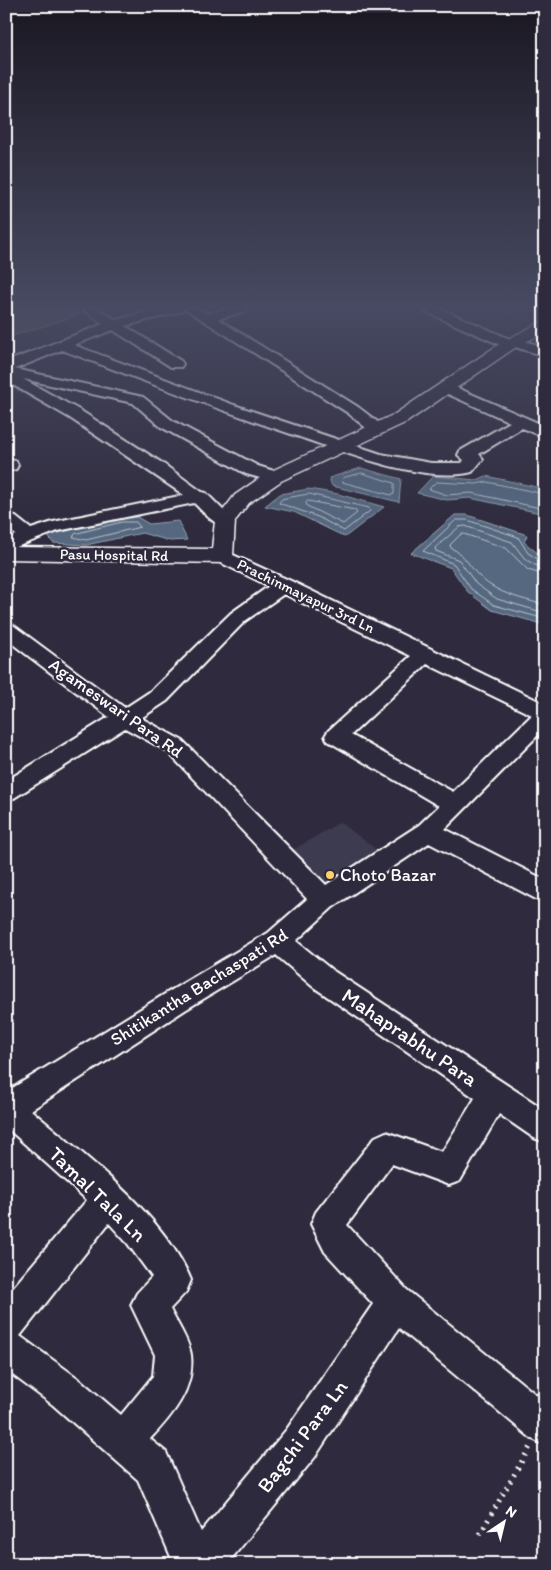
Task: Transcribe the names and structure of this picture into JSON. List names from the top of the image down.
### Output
{
  "streets": {
    "main road": ["Pasu Hospital Rd", "Prachinmayapur 3rd Ln"],
    "street": [
      "Agameswari Para Rd",
      "Shitikantha Bachaspati Rd",
      "Mahaprabhu Para",
      "Tamal Tala Ln",
      "Bagchi Para Ln"
    ]
  },
  "crossings": [
    ["Pasu Hospital Rd", "Prachinmayapur 3rd Ln"],
    ["Prachinmayapur 3rd Ln", "Shitikantha Bachaspati Rd"],
    ["Agameswari Para Rd", "Shitikantha Bachaspati Rd"],
    ["Shitikantha Bachaspati Rd", "Mahaprabhu Para"],
    ["Shitikantha Bachaspati Rd", "Tamal Tala Ln"]
  ],
  "places": ["Choto Bazar"],
  "north": "top right"
}
